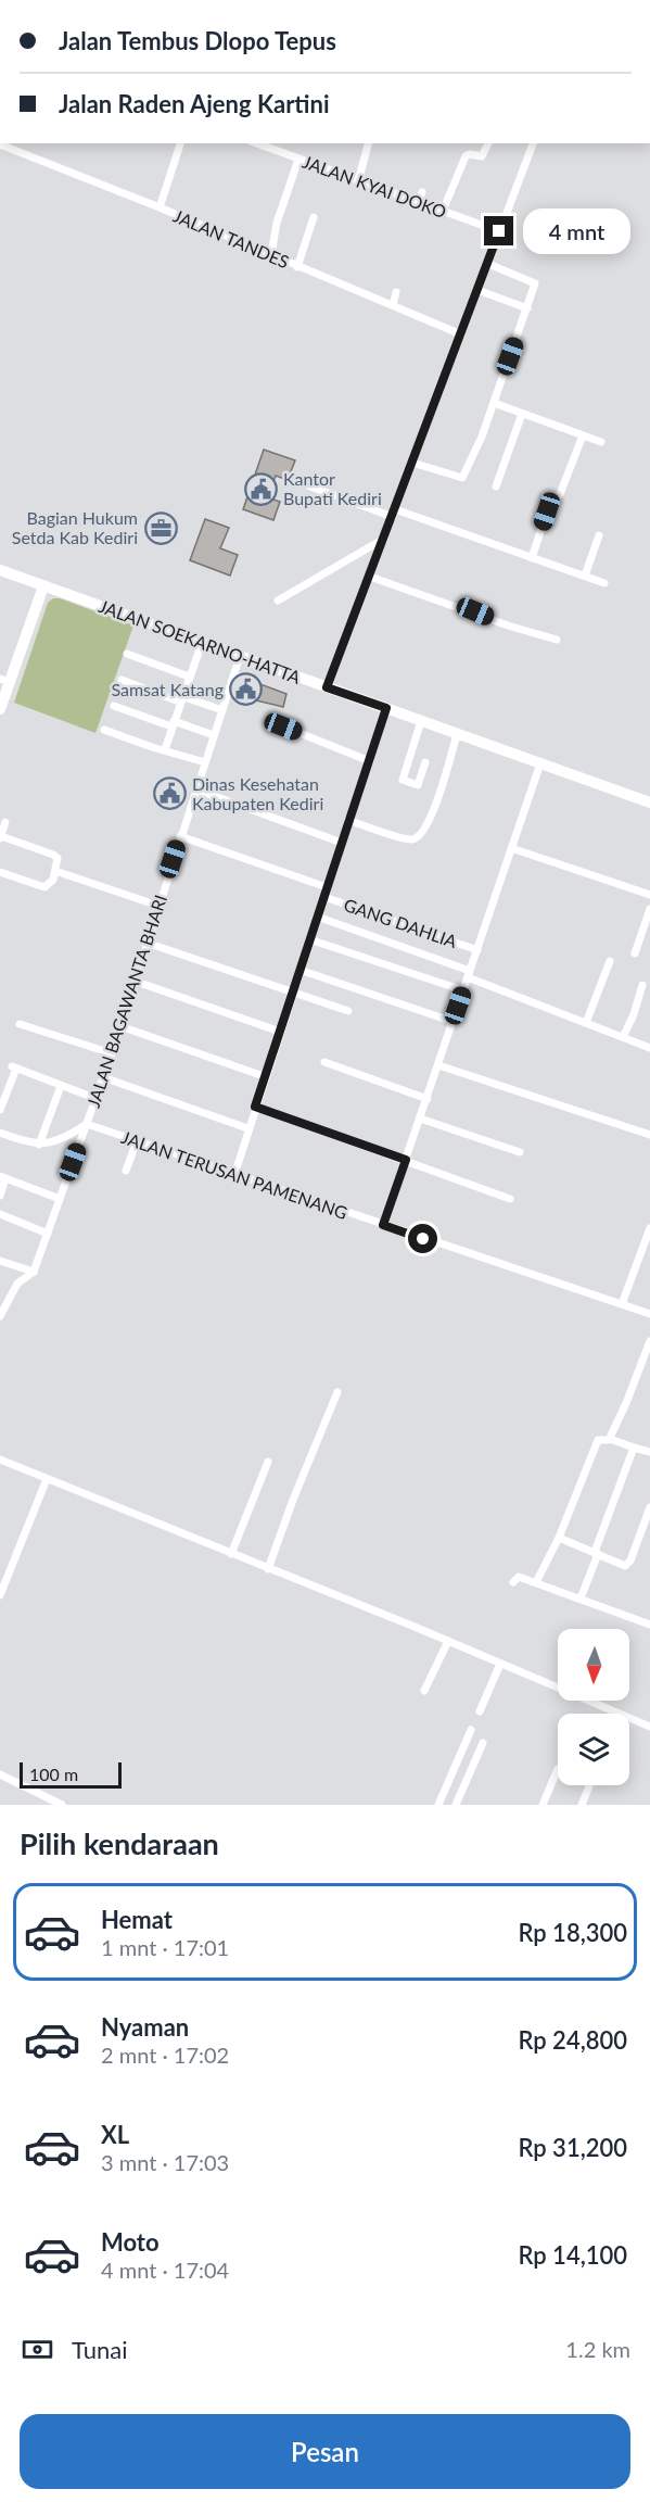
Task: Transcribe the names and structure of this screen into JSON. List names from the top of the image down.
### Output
{
  "streets": {
    "main road": ["JALAN SOEKARNO-HATTA"],
    "street": [
      "JALAN KYAI DOKO",
      "JALAN TANDES",
      "GANG DAHLIA",
      "JALAN BAGAWANTA BHARI",
      "JALAN TERUSAN PAMENANG"
    ]
  },
  "crossings": [
    ["JALAN SOEKARNO-HATTA", "JALAN BAGAWANTA BHARI"],
    ["JALAN BAGAWANTA BHARI", "JALAN TERUSAN PAMENANG"]
  ],
  "places": {
    "public building": ["Kantor Bupati Kediri", "Samsat Katang", "Dinas Kesehatan Kabupaten Kediri"],
    "office": ["Bagian Hukum Setda Kab Kediri"]
  },
  "scale_bar": "100 m",
  "north": "bottom",
  "page": {
    "banner": ["Jalan Tembus Dlopo Tepus", "Jalan Raden Ajeng Kartini"],
    "bubble": "4 mnt",
    "scale": "100 m",
    "heading": "Pilih kendaraan",
    "list": [
      {
        "name": "Hemat",
        "note": "1 mnt · 17:01",
        "value": "Rp 18,300"
      },
      {
        "name": "Nyaman",
        "note": "2 mnt · 17:02",
        "value": "Rp 24,800"
      },
      {
        "name": "XL",
        "note": "3 mnt · 17:03",
        "value": "Rp 31,200"
      },
      {
        "name": "Moto",
        "note": "4 mnt · 17:04",
        "value": "Rp 14,100"
      }
    ],
    "pay": ["Tunai", "1.2 km"],
    "buttons": "Pesan"
  }
}
